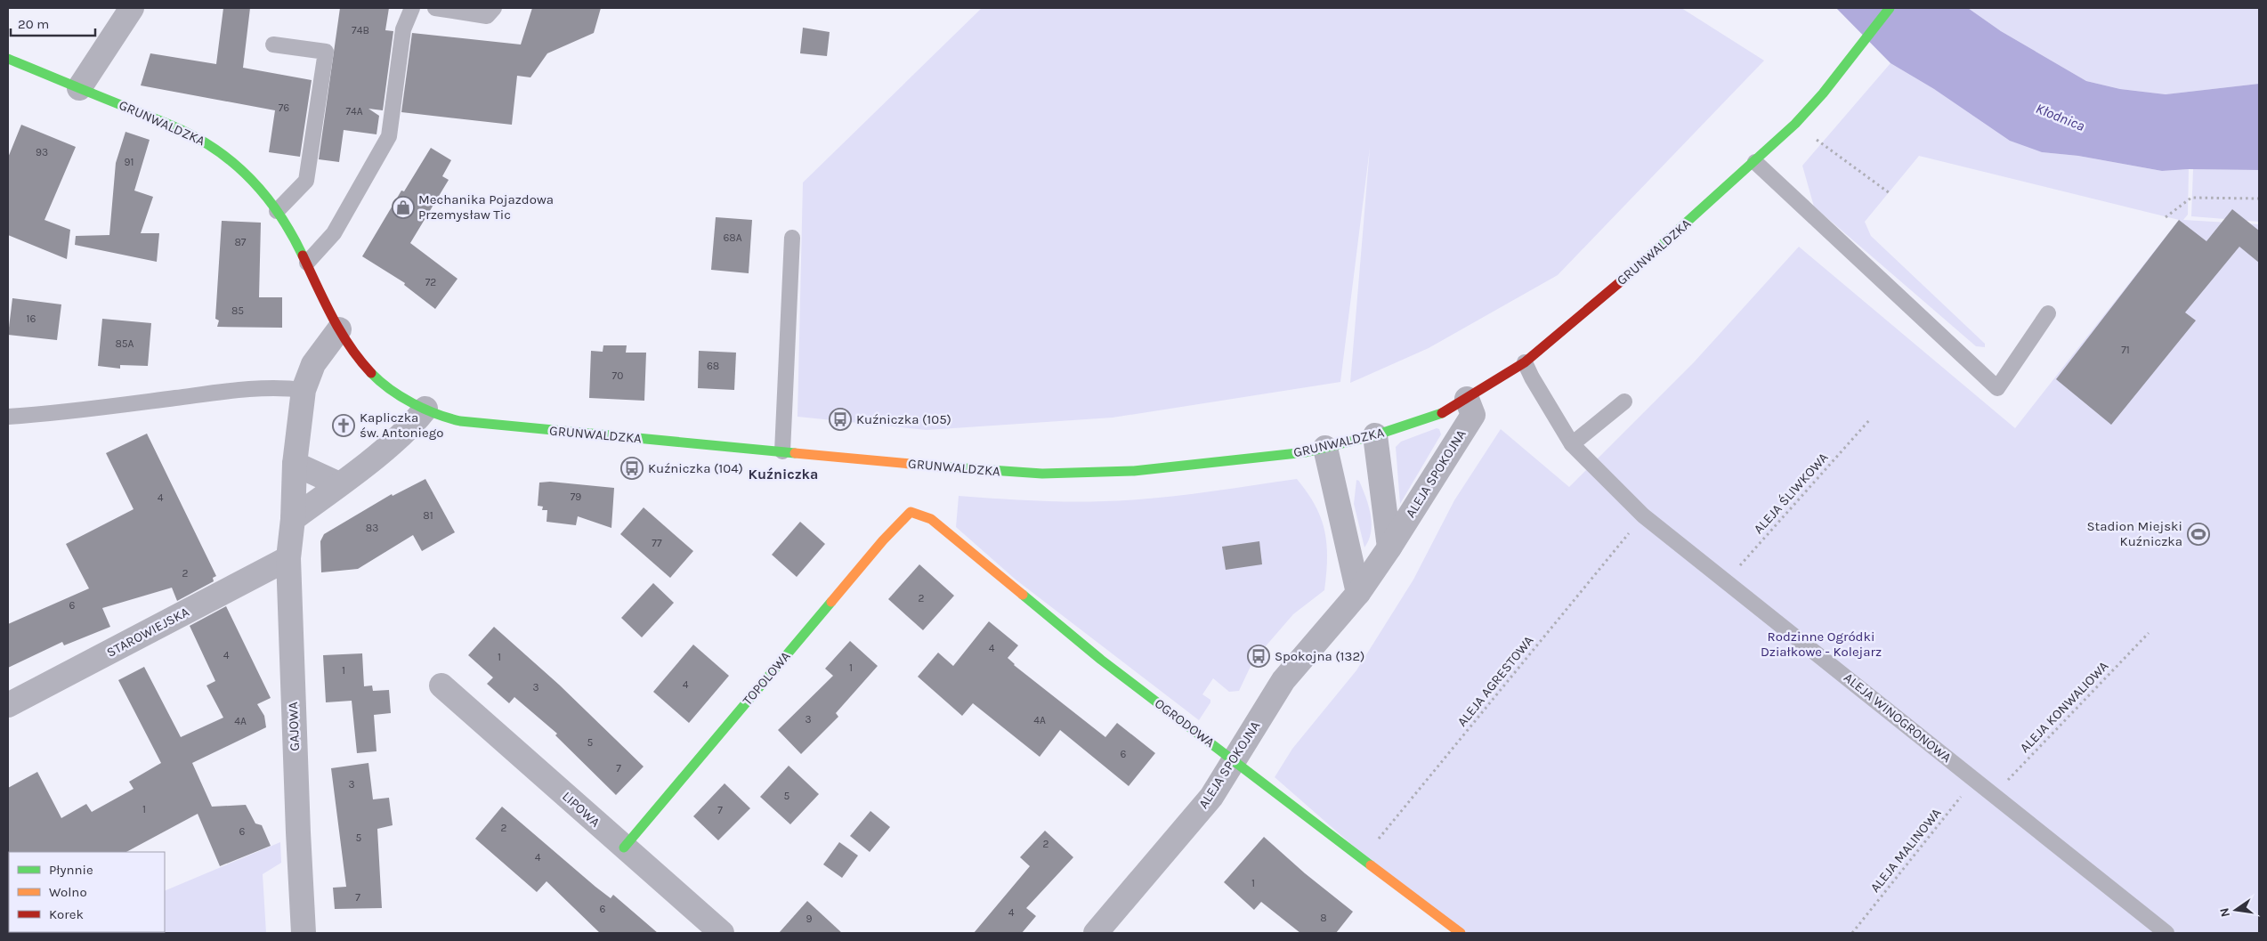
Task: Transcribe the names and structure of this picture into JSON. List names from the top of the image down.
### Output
{
  "streets": {
    "street": [
      "GRUNWALDZKA",
      "ALEJA SPOKOJNA",
      "STAROWIEJSKA",
      "TOPOLOWA",
      "OGRODOWA",
      "GAJOWA",
      "LIPOWA"
    ],
    "lane": ["ALEJA WINOGRONOWA"],
    "path": [
      "ALEJA ŚLIWKOWA",
      "ALEJA AGRESTOWA",
      "ALEJA KONWALIOWA",
      "ALEJA MALINOWA"
    ]
  },
  "crossings": [
    ["GRUNWALDZKA", "ALEJA SPOKOJNA"],
    ["GRUNWALDZKA", "ALEJA WINOGRONOWA"],
    ["GRUNWALDZKA", "GAJOWA"],
    ["ALEJA SPOKOJNA", "OGRODOWA"],
    ["ALEJA ŚLIWKOWA", "ALEJA WINOGRONOWA"],
    ["STAROWIEJSKA", "GAJOWA"],
    ["TOPOLOWA", "OGRODOWA"],
    ["TOPOLOWA", "LIPOWA"],
    ["ALEJA AGRESTOWA", "ALEJA WINOGRONOWA"],
    ["ALEJA AGRESTOWA", "OGRODOWA"],
    ["ALEJA KONWALIOWA", "ALEJA WINOGRONOWA"],
    ["ALEJA WINOGRONOWA", "ALEJA MALINOWA"]
  ],
  "districts": ["Kuźniczka"],
  "water": ["Kłodnica"],
  "parks": ["Rodzinne Ogródki Działkowe - Kolejarz"],
  "places": {
    "shop": ["Mechanika Pojazdowa Przemysław Tic"],
    "bus stop": ["Kuźniczka (105)", "Kuźniczka (104)", "Spokojna (132)"],
    "church": ["Kapliczka św. Antoniego"],
    "sports": ["Stadion Miejski Kuźniczka"]
  },
  "house_numbers": [
    "74B",
    "76",
    "74A",
    "93",
    "91",
    "68A",
    "87",
    "72",
    "85",
    "16",
    "85A",
    "71",
    "68",
    "70",
    "79",
    "4",
    "81",
    "83",
    "77",
    "2",
    "2",
    "6",
    "4",
    "4",
    "1",
    "1",
    "1",
    "4",
    "3",
    "3",
    "4A",
    "4A",
    "5",
    "6",
    "7",
    "3",
    "5",
    "1",
    "7",
    "2",
    "6",
    "5",
    "2",
    "4",
    "1",
    "7",
    "6",
    "4",
    "8",
    "9"
  ],
  "legend": ["Płynnie", "Wolno", "Korek"],
  "scale_bar": "20 m",
  "north": "left"
}
